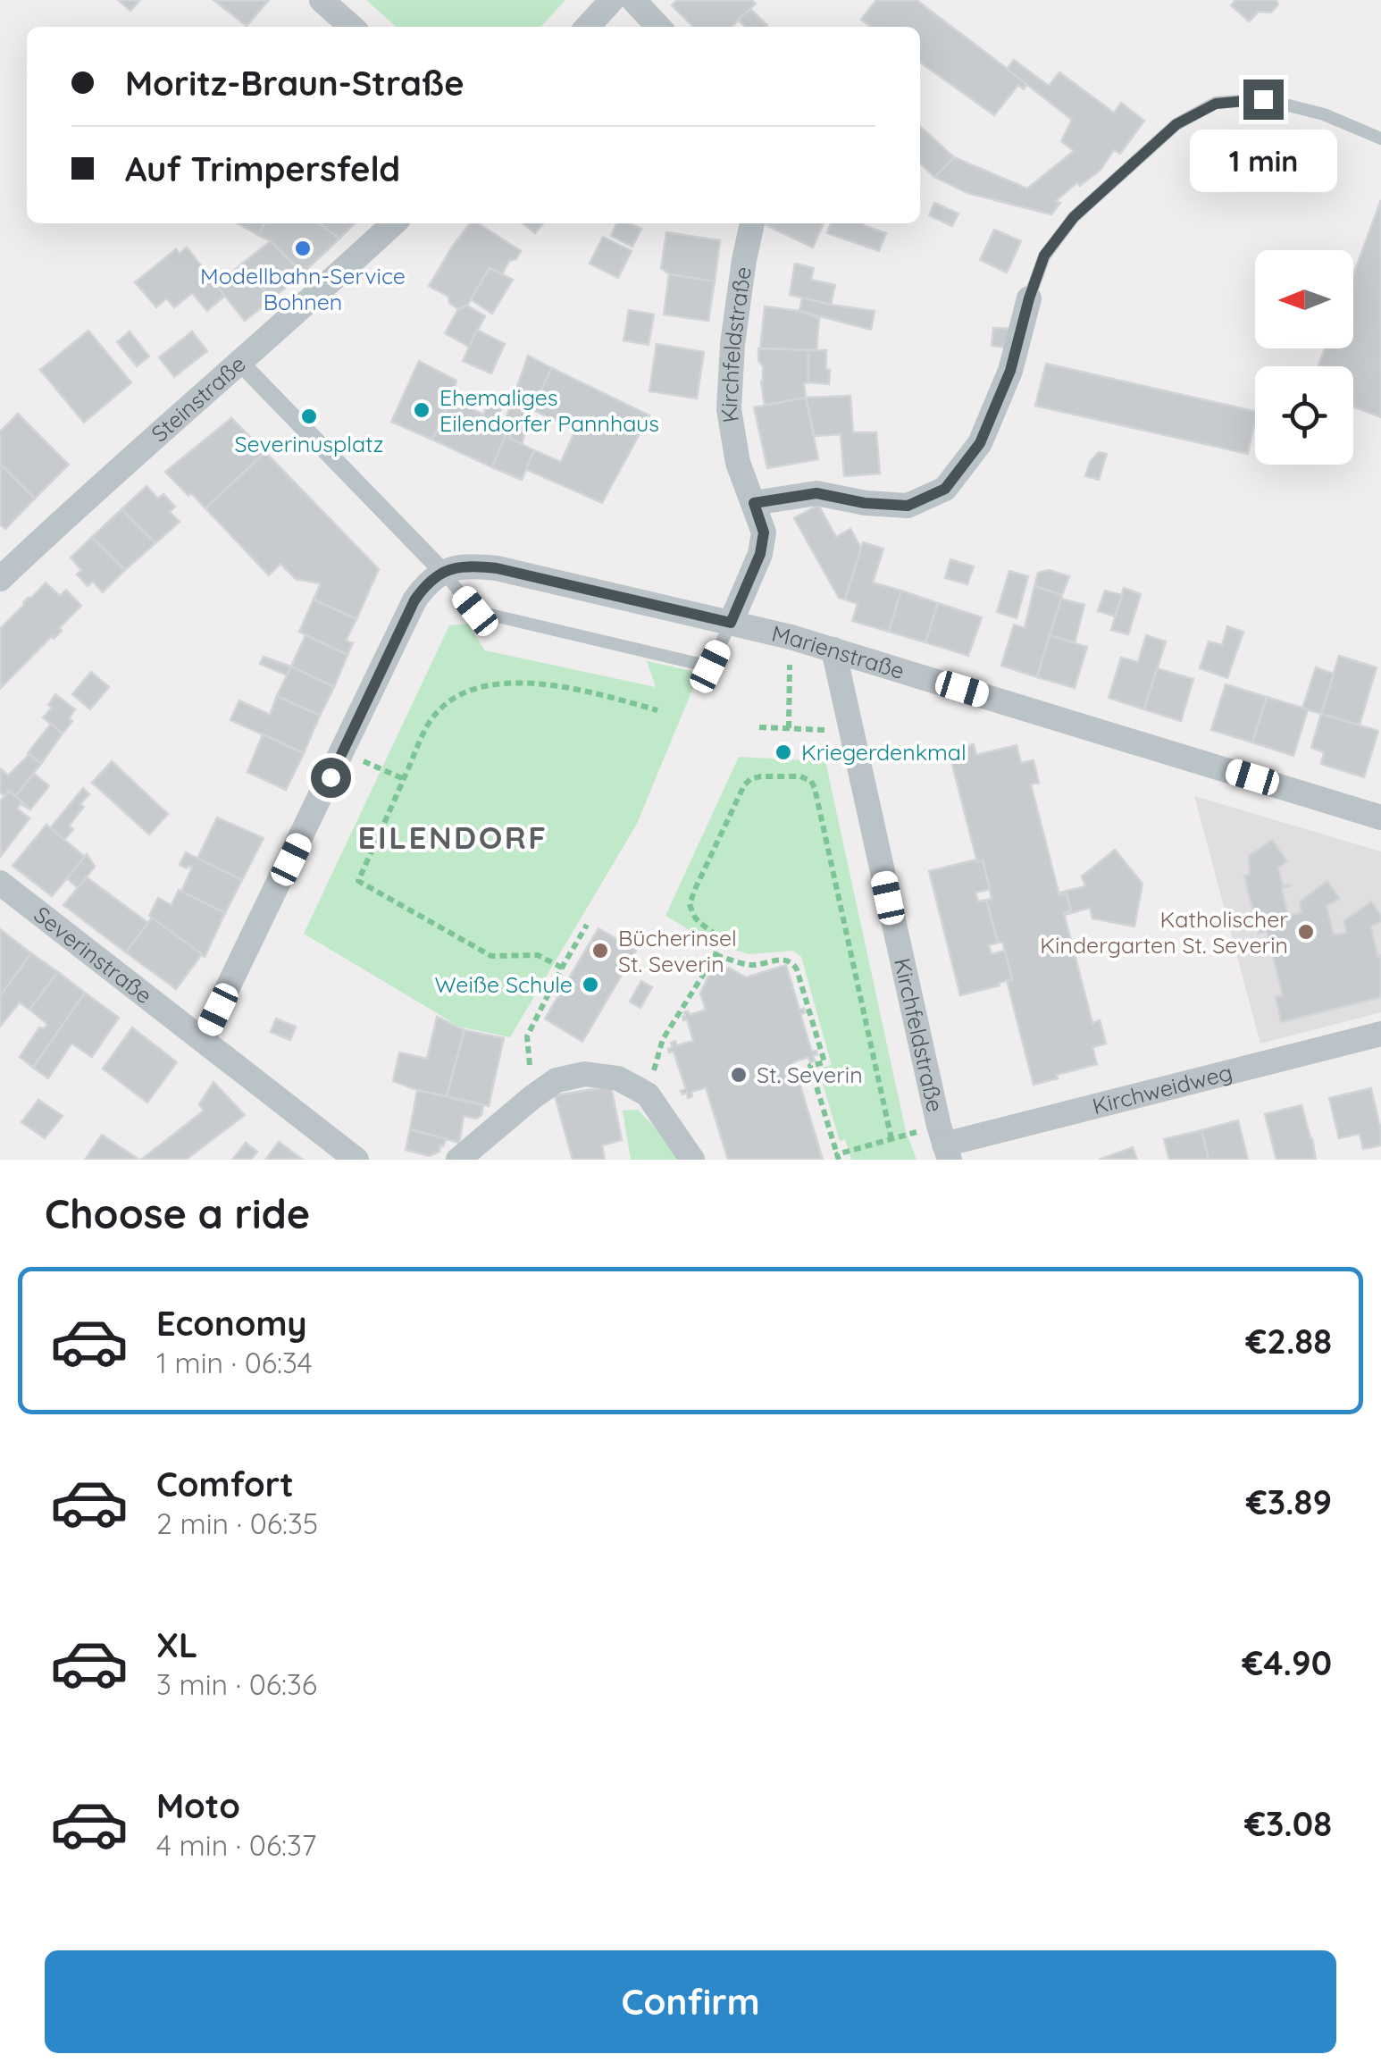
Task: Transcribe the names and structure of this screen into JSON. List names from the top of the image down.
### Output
{
  "streets": {
    "street": [
      "Kirchfeldstraße",
      "Steinstraße",
      "Marienstraße",
      "Severinstraße",
      "Kirchweidweg"
    ]
  },
  "crossings": [
    ["Kirchfeldstraße", "Marienstraße"],
    ["Kirchfeldstraße", "Kirchweidweg"]
  ],
  "districts": ["EILENDORF"],
  "places": [
    "Modellbahn-Service Bohnen",
    "Ehemaliges Eilendorfer Pannhaus",
    "Severinusplatz",
    "Kriegerdenkmal",
    "Katholischer Kindergarten St. Severin",
    "Bücherinsel St. Severin",
    "Weiße Schule",
    "St. Severin"
  ],
  "north": "left",
  "page": {
    "banner": ["Moritz-Braun-Straße", "Auf Trimpersfeld"],
    "bubble": "1 min",
    "heading": "Choose a ride",
    "list": [
      {
        "name": "Economy",
        "note": "1 min · 06:34",
        "value": "€2.88"
      },
      {
        "name": "Comfort",
        "note": "2 min · 06:35",
        "value": "€3.89"
      },
      {
        "name": "XL",
        "note": "3 min · 06:36",
        "value": "€4.90"
      },
      {
        "name": "Moto",
        "note": "4 min · 06:37",
        "value": "€3.08"
      }
    ],
    "buttons": "Confirm"
  }
}
